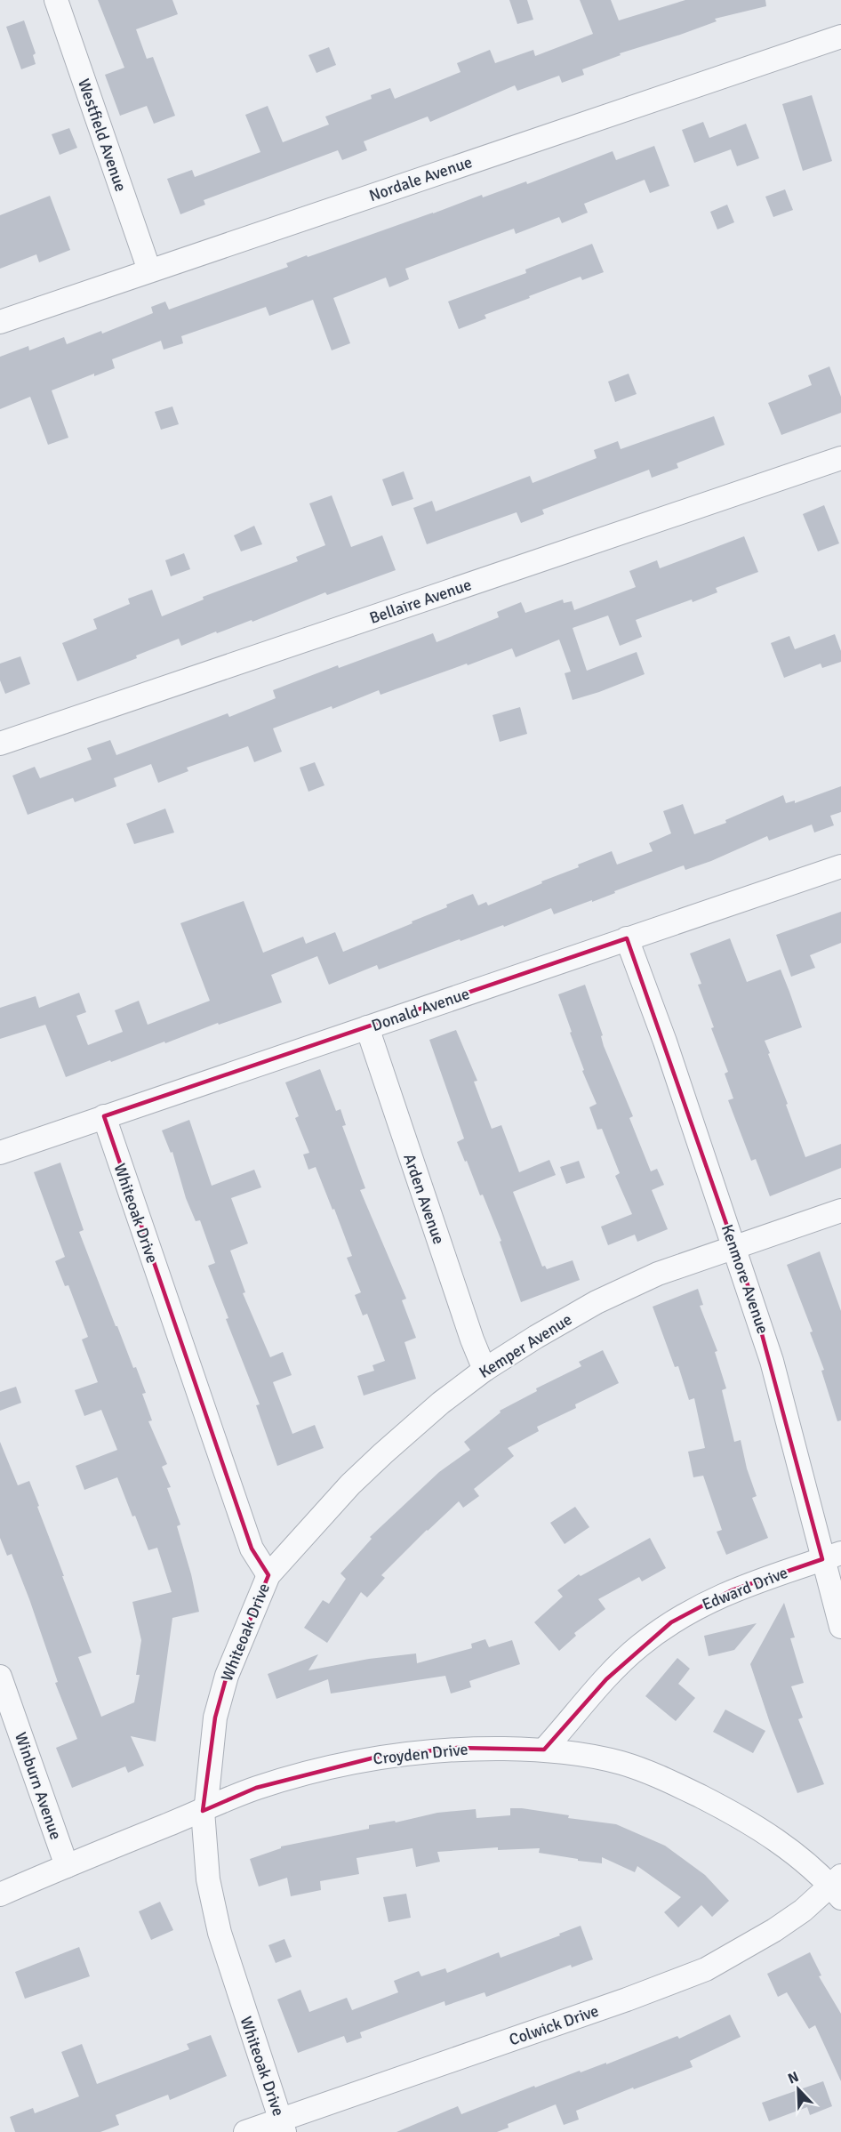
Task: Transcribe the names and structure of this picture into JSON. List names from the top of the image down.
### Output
{
  "streets": {
    "street": [
      "Westfield Avenue",
      "Nordale Avenue",
      "Bellaire Avenue",
      "Donald Avenue",
      "Arden Avenue",
      "Whiteoak Drive",
      "Kenmore Avenue",
      "Kemper Avenue",
      "Edward Drive",
      "Croyden Drive",
      "Winburn Avenue",
      "Colwick Drive"
    ]
  },
  "crossings": [
    ["Westfield Avenue", "Nordale Avenue"],
    ["Donald Avenue", "Arden Avenue"],
    ["Donald Avenue", "Whiteoak Drive"],
    ["Donald Avenue", "Kenmore Avenue"],
    ["Arden Avenue", "Kemper Avenue"],
    ["Whiteoak Drive", "Kemper Avenue"],
    ["Whiteoak Drive", "Croyden Drive"],
    ["Whiteoak Drive", "Colwick Drive"],
    ["Kenmore Avenue", "Kemper Avenue"],
    ["Kenmore Avenue", "Edward Drive"],
    ["Edward Drive", "Croyden Drive"],
    ["Croyden Drive", "Winburn Avenue"],
    ["Croyden Drive", "Colwick Drive"]
  ],
  "north": "top left"
}
